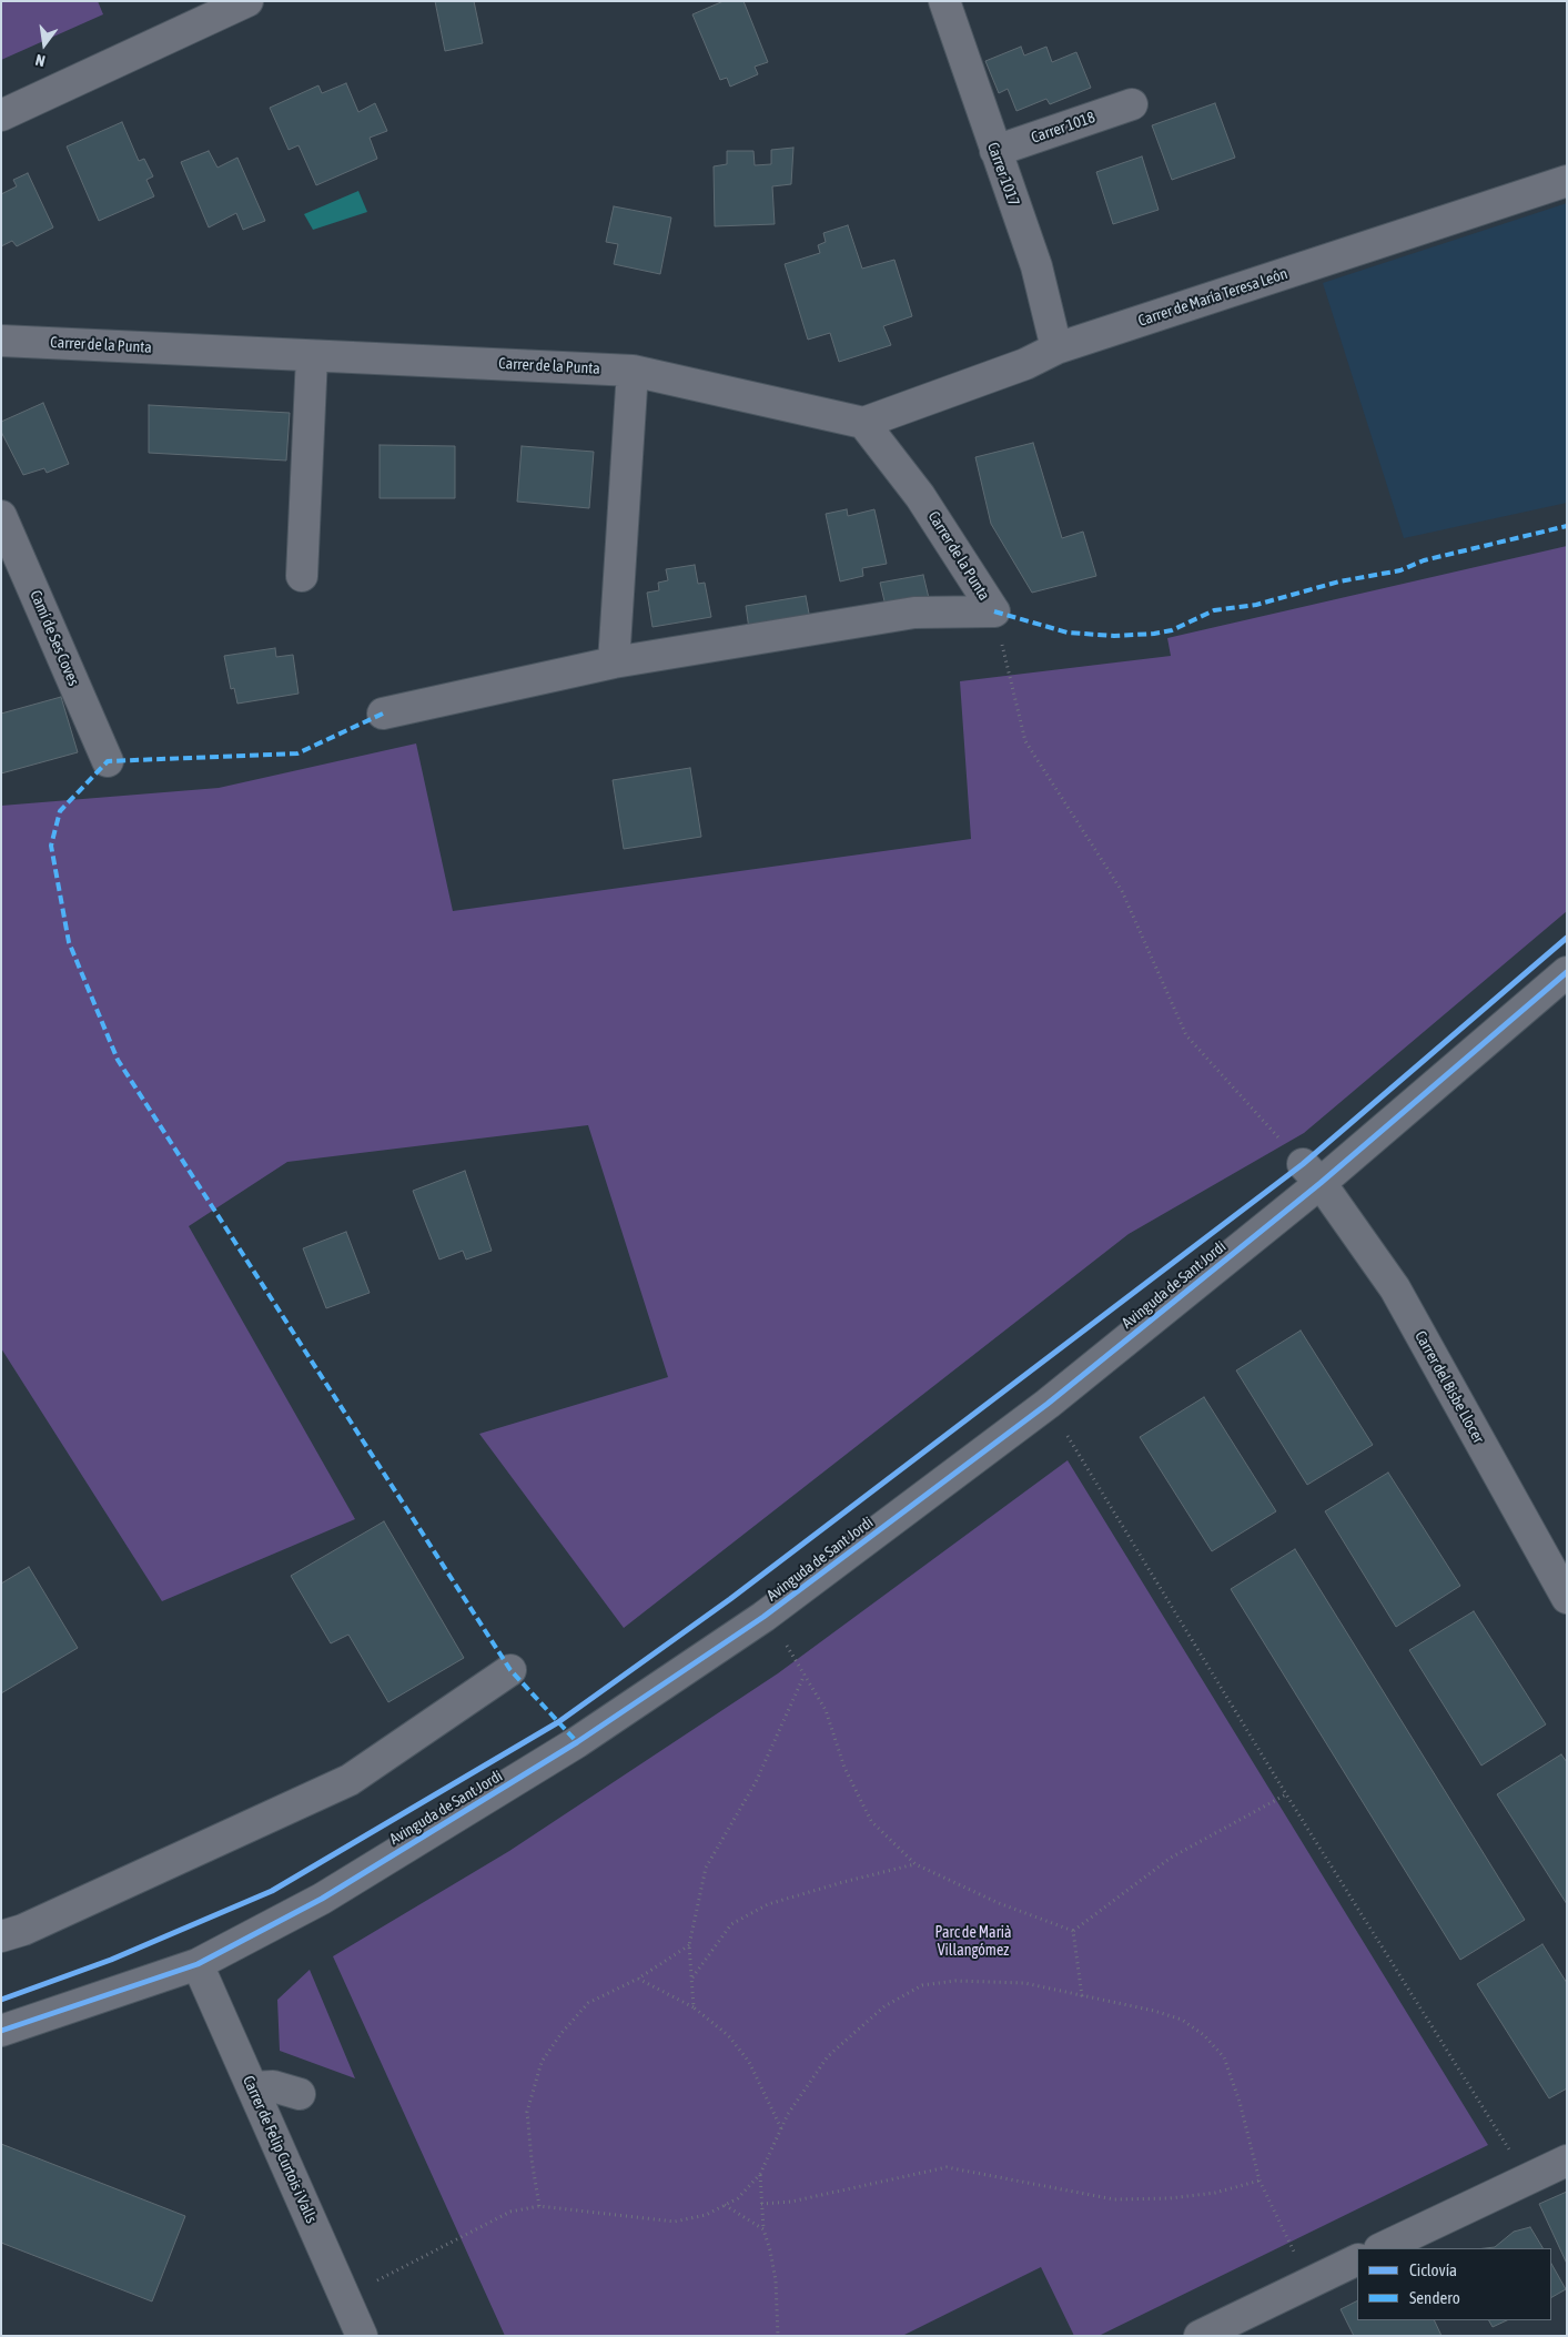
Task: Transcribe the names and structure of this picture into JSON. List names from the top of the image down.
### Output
{
  "streets": {
    "street": [
      "Carrer 1018",
      "Carrer 1017",
      "Carrer de María Teresa León",
      "Carrer de la Punta",
      "Camí de Ses Coves",
      "Avinguda de Sant Jordi",
      "Carrer del Bisbe Llocer",
      "Carrer de Felip Curtois i Valls"
    ]
  },
  "crossings": [
    ["Carrer 1018", "Carrer 1017"],
    ["Carrer 1017", "Carrer de María Teresa León"],
    ["Carrer de María Teresa León", "Carrer de la Punta"],
    ["Avinguda de Sant Jordi", "Carrer del Bisbe Llocer"],
    ["Avinguda de Sant Jordi", "Carrer de Felip Curtois i Valls"]
  ],
  "parks": ["Parc de Marià Villangómez"],
  "legend": ["Ciclovía", "Sendero"],
  "north": "bottom"
}
